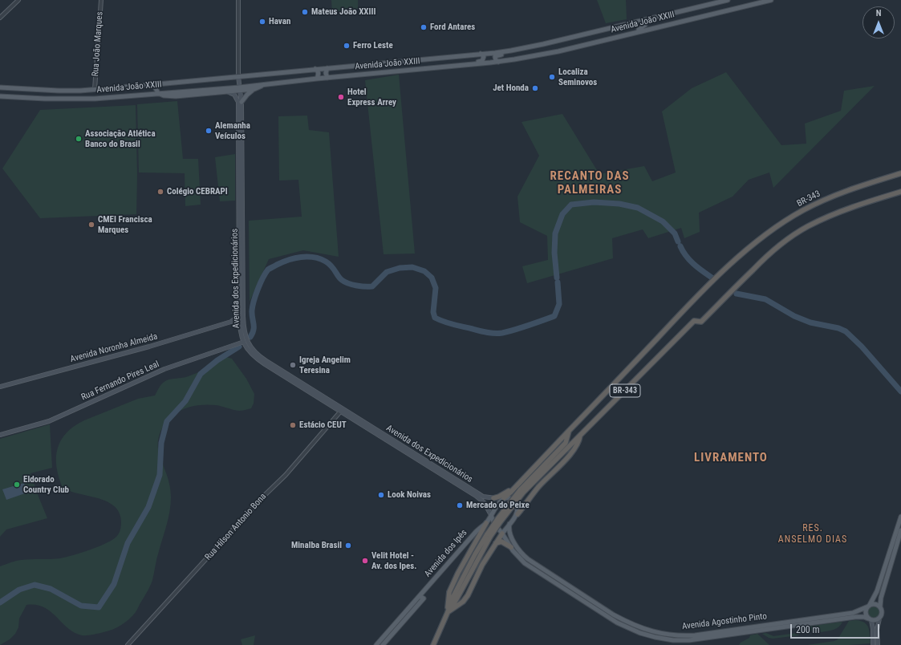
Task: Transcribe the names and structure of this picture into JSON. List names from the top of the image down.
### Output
{
  "streets": {
    "highway": ["BR-343"],
    "main road": [
      "Avenida João XXIII",
      "Avenida dos Expedicionários",
      "Avenida Noronha Almeida",
      "Rua Fernando Pires Leal",
      "Avenida dos Ipês",
      "Avenida Agostinho Pinto"
    ],
    "street": ["Rua João Marques", "Rua Hilson Antonio Bona"]
  },
  "crossings": [
    ["Avenida João XXIII", "Rua João Marques"],
    ["Avenida João XXIII", "Avenida dos Expedicionários"],
    ["Avenida dos Expedicionários", "Rua Fernando Pires Leal"],
    ["Avenida dos Expedicionários", "Rua Hilson Antonio Bona"],
    ["Avenida dos Ipês", "Avenida Agostinho Pinto"]
  ],
  "districts": ["RECANTO DAS PALMEIRAS", "LIVRAMENTO", "RES. ANSELMO DIAS"],
  "places": [
    "Mateus João XXIII",
    "Havan",
    "Ford Antares",
    "Ferro Leste",
    "Localiza Seminovos",
    "Jet Honda",
    "Hotel Express Arrey",
    "Alemanha Veículos",
    "Associação Atlética Banco do Brasil",
    "Colégio CEBRAPI",
    "CMEI Francisca Marques",
    "Igreja Angelim Teresina",
    "Estácio CEUT",
    "Eldorado Country Club",
    "Look Noivas",
    "Mercado do Peixe",
    "Minalba Brasil",
    "Velit Hotel - Av. dos Ipes."
  ],
  "scale_bar": "200 m",
  "north": "top"
}
